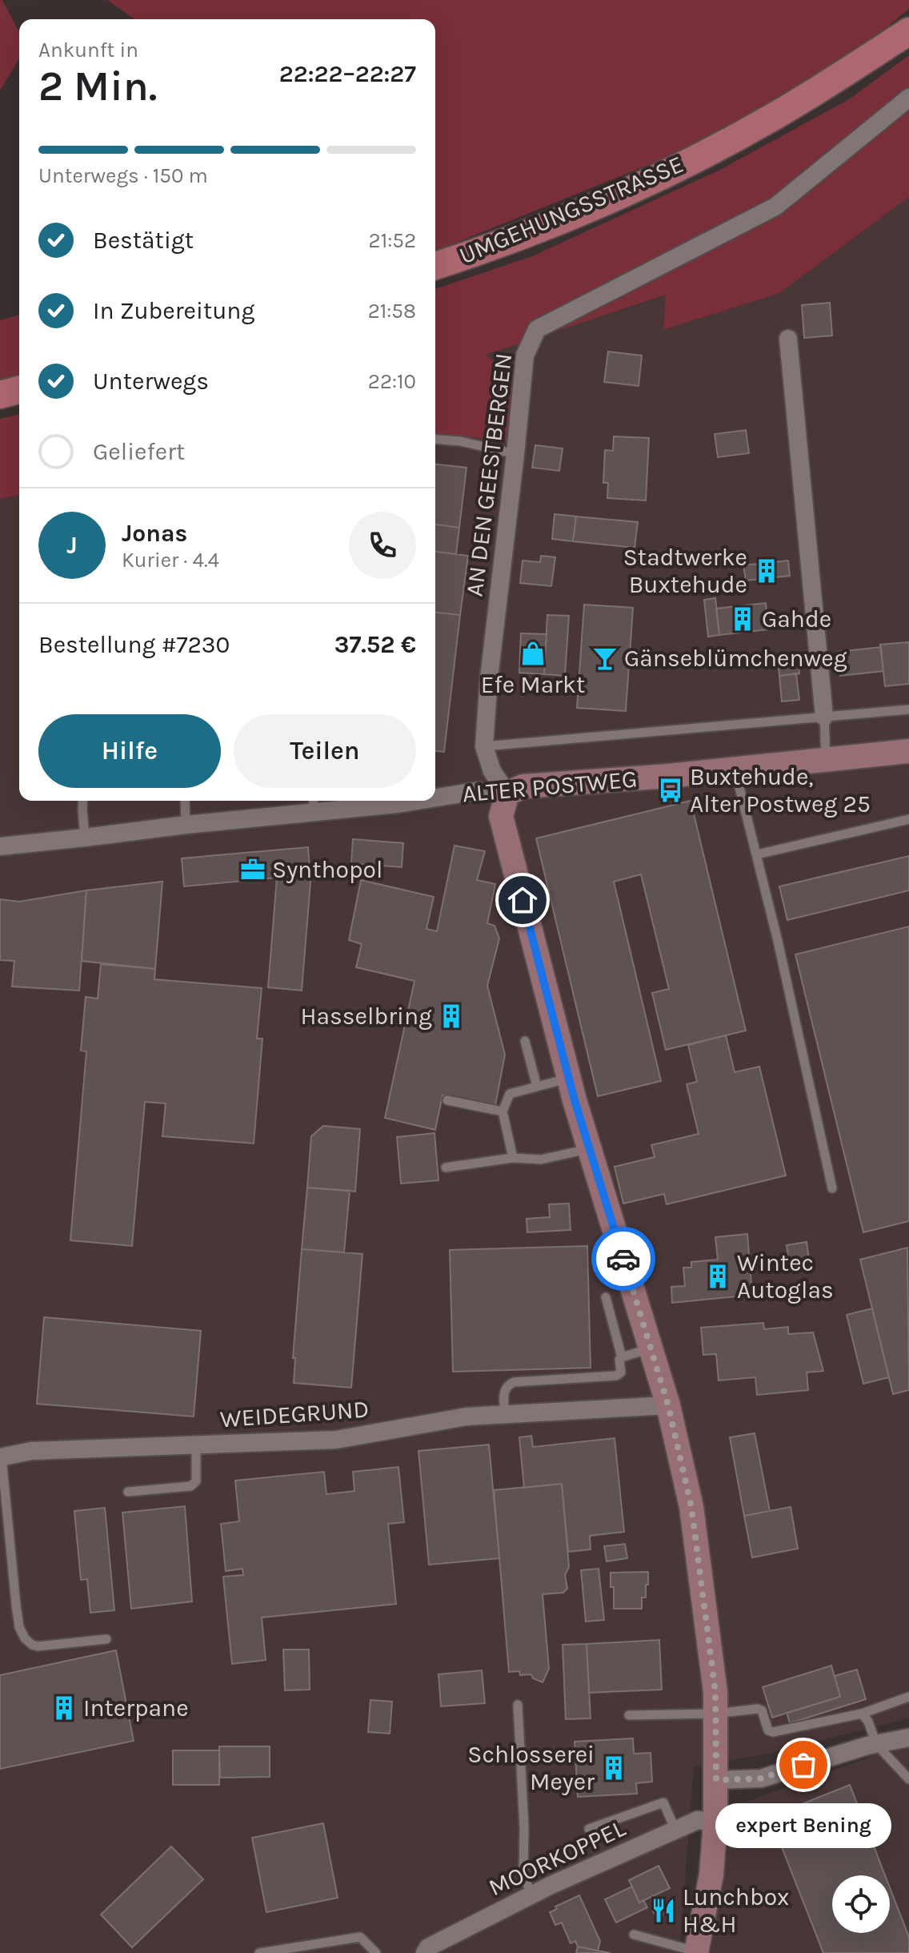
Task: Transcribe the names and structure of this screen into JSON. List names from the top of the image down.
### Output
{
  "streets": {
    "main road": ["UMGEHUNGSSTRASSE"],
    "street": [
      "AN DEN GEESTBERGEN",
      "ALTER POSTWEG",
      "WEIDEGRUND",
      "MOORKOPPEL"
    ]
  },
  "crossings": [
    ["AN DEN GEESTBERGEN", "ALTER POSTWEG"]
  ],
  "places": {
    "building": [
      "Stadtwerke Buxtehude",
      "Gahde",
      "Hasselbring",
      "Wintec Autoglas",
      "Interpane",
      "Schlosserei Meyer"
    ],
    "shop": ["Efe Markt"],
    "bar": ["Gänseblümchenweg"],
    "bus stop": ["Buxtehude, Alter Postweg 25"],
    "office": ["Synthopol"],
    "other": ["expert Bening"],
    "restaurant": ["Lunchbox H&H"]
  },
  "page": {
    "heading": ["2 Min.", "Ankunft in", "22:22–22:27"],
    "panel": [
      "Jonas",
      "Kurier · 4.4",
      "Bestellung #7230",
      "37.52 €"
    ],
    "bar": "Unterwegs · 150 m",
    "list": [
      ["Bestätigt", "21:52"],
      ["In Zubereitung", "21:58"],
      ["Unterwegs", "22:10"],
      "Geliefert"
    ],
    "round": "J",
    "buttons": ["Hilfe", "Teilen"],
    "bubble": "expert Bening"
  }
}
